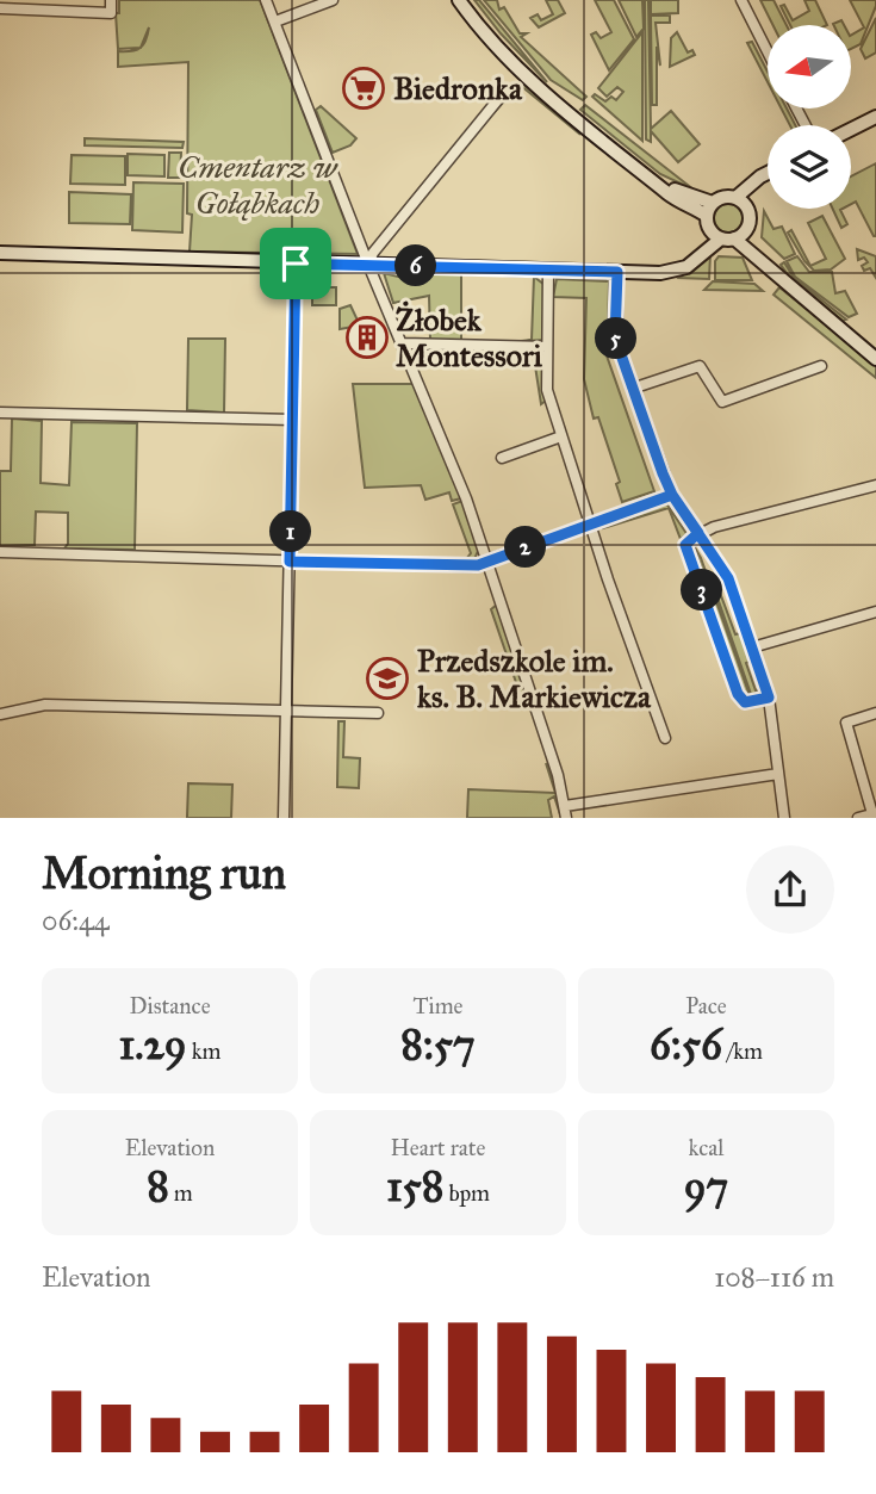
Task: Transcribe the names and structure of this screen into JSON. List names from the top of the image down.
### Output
{
  "parks": ["Cmentarz w Gołąbkach"],
  "places": {
    "supermarket": ["Biedronka"],
    "building": ["Żłobek Montessori"],
    "school or university": ["Przedszkole im. ks. B. Markiewicza"]
  },
  "north": "left",
  "page": {
    "pins": [
      "6",
      "5",
      "1",
      "2",
      "3"
    ],
    "heading": ["Morning run", "06:44"],
    "stats": [
      ["Distance", "1.29 km"],
      ["Time", "8:57"],
      ["Pace", "6:56 /km"],
      ["Elevation", "8 m"],
      ["Heart rate", "158 bpm"],
      ["kcal", "97"]
    ],
    "chart": ["Elevation", "108–116 m"]
  }
}
